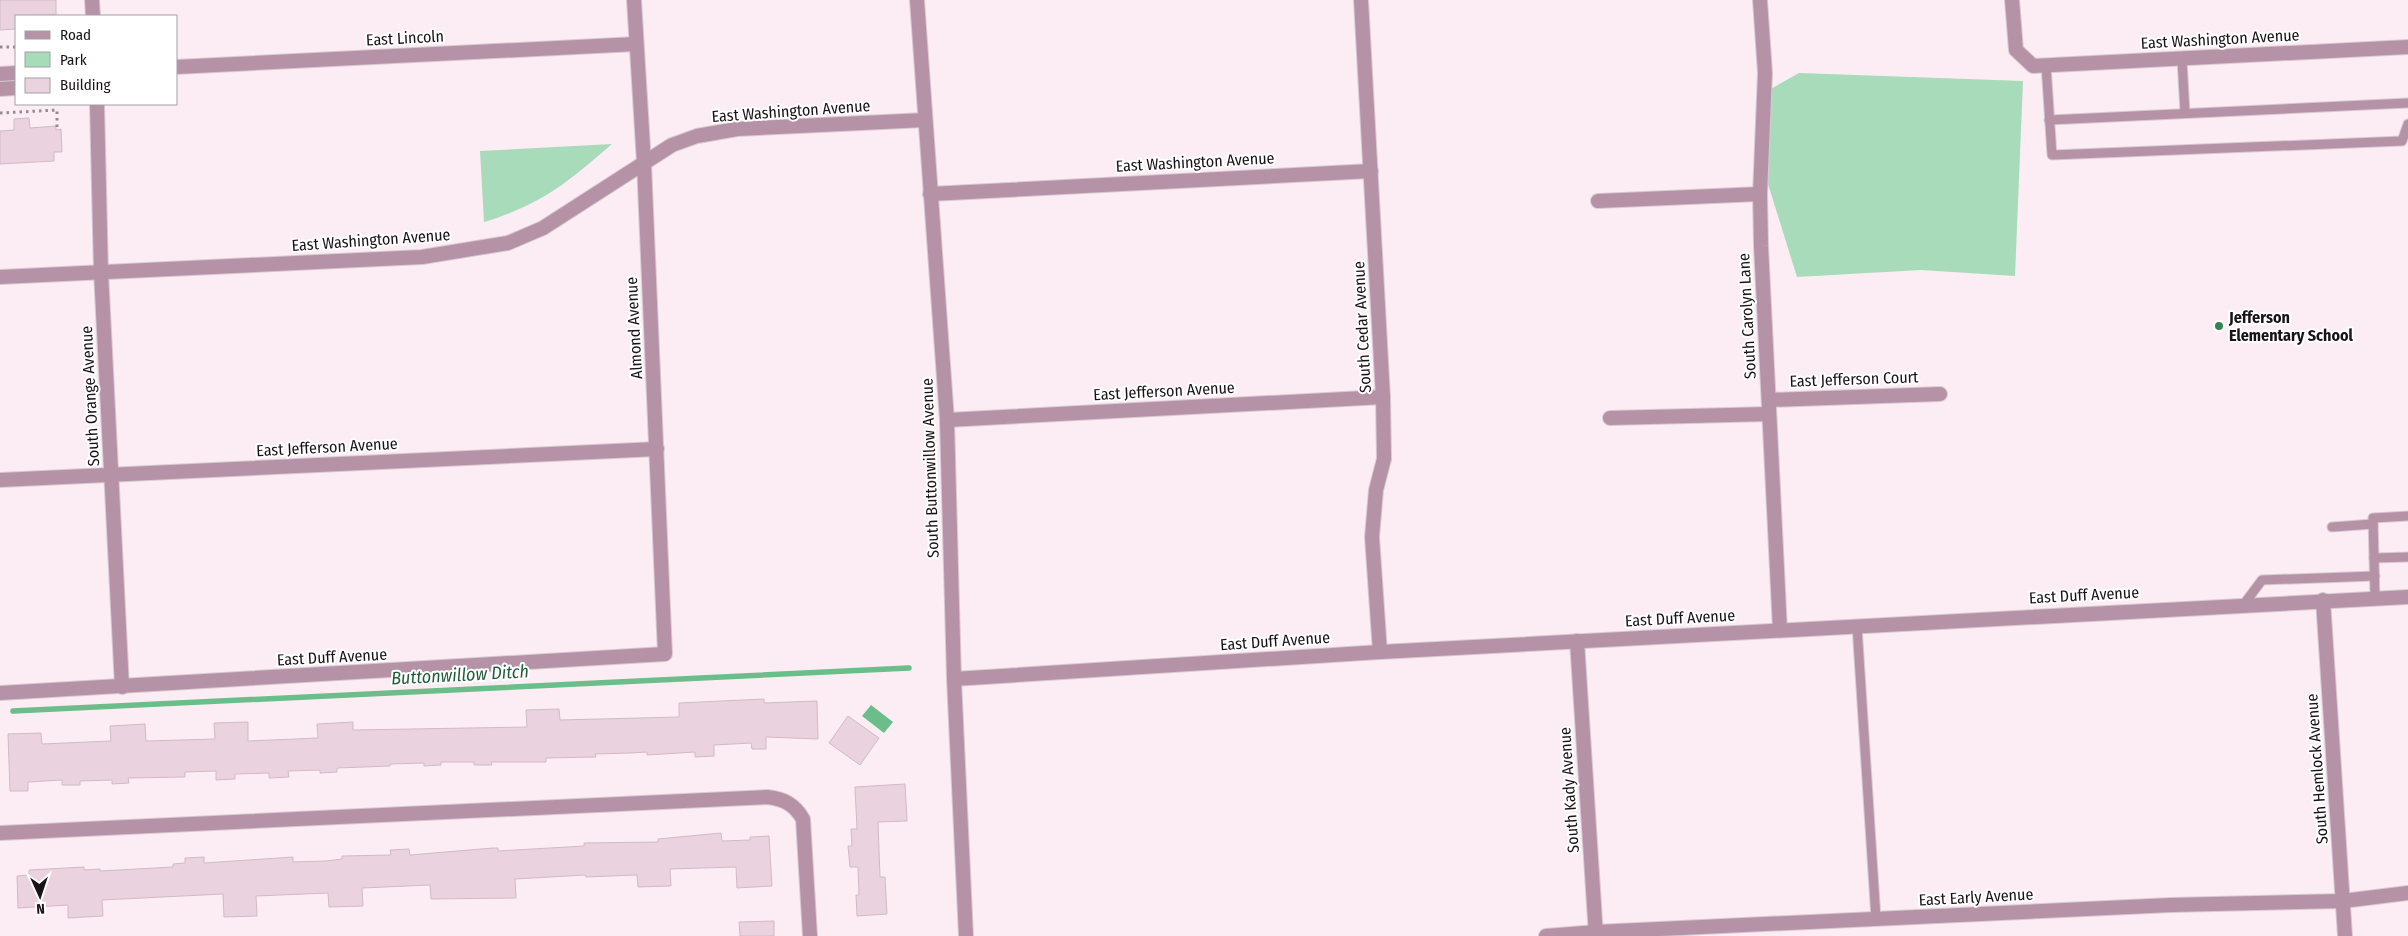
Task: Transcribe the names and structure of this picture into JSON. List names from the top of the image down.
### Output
{
  "streets": {
    "street": [
      "East Lincoln",
      "East Washington Avenue",
      "South Carolyn Lane",
      "South Cedar Avenue",
      "Almond Avenue",
      "East Jefferson Court",
      "East Jefferson Avenue",
      "South Orange Avenue",
      "South Buttonwillow Avenue",
      "East Duff Avenue",
      "South Hemlock Avenue",
      "South Kady Avenue",
      "East Early Avenue"
    ]
  },
  "crossings": [
    ["East Lincoln", "Almond Avenue"],
    ["East Washington Avenue", "South Cedar Avenue"],
    ["East Washington Avenue", "Almond Avenue"],
    ["East Washington Avenue", "South Orange Avenue"],
    ["East Washington Avenue", "South Buttonwillow Avenue"],
    ["South Carolyn Lane", "East Jefferson Court"],
    ["South Carolyn Lane", "East Duff Avenue"],
    ["South Cedar Avenue", "East Jefferson Avenue"],
    ["South Cedar Avenue", "East Duff Avenue"],
    ["Almond Avenue", "East Jefferson Avenue"],
    ["Almond Avenue", "East Duff Avenue"],
    ["East Jefferson Avenue", "South Orange Avenue"],
    ["East Jefferson Avenue", "South Buttonwillow Avenue"],
    ["South Orange Avenue", "East Duff Avenue"],
    ["South Buttonwillow Avenue", "East Duff Avenue"],
    ["East Duff Avenue", "South Hemlock Avenue"],
    ["East Duff Avenue", "South Kady Avenue"],
    ["South Hemlock Avenue", "East Early Avenue"],
    ["South Kady Avenue", "East Early Avenue"]
  ],
  "water": ["Buttonwillow Ditch"],
  "places": ["Jefferson Elementary School"],
  "legend": ["Road", "Park", "Building"],
  "north": "bottom"
}
